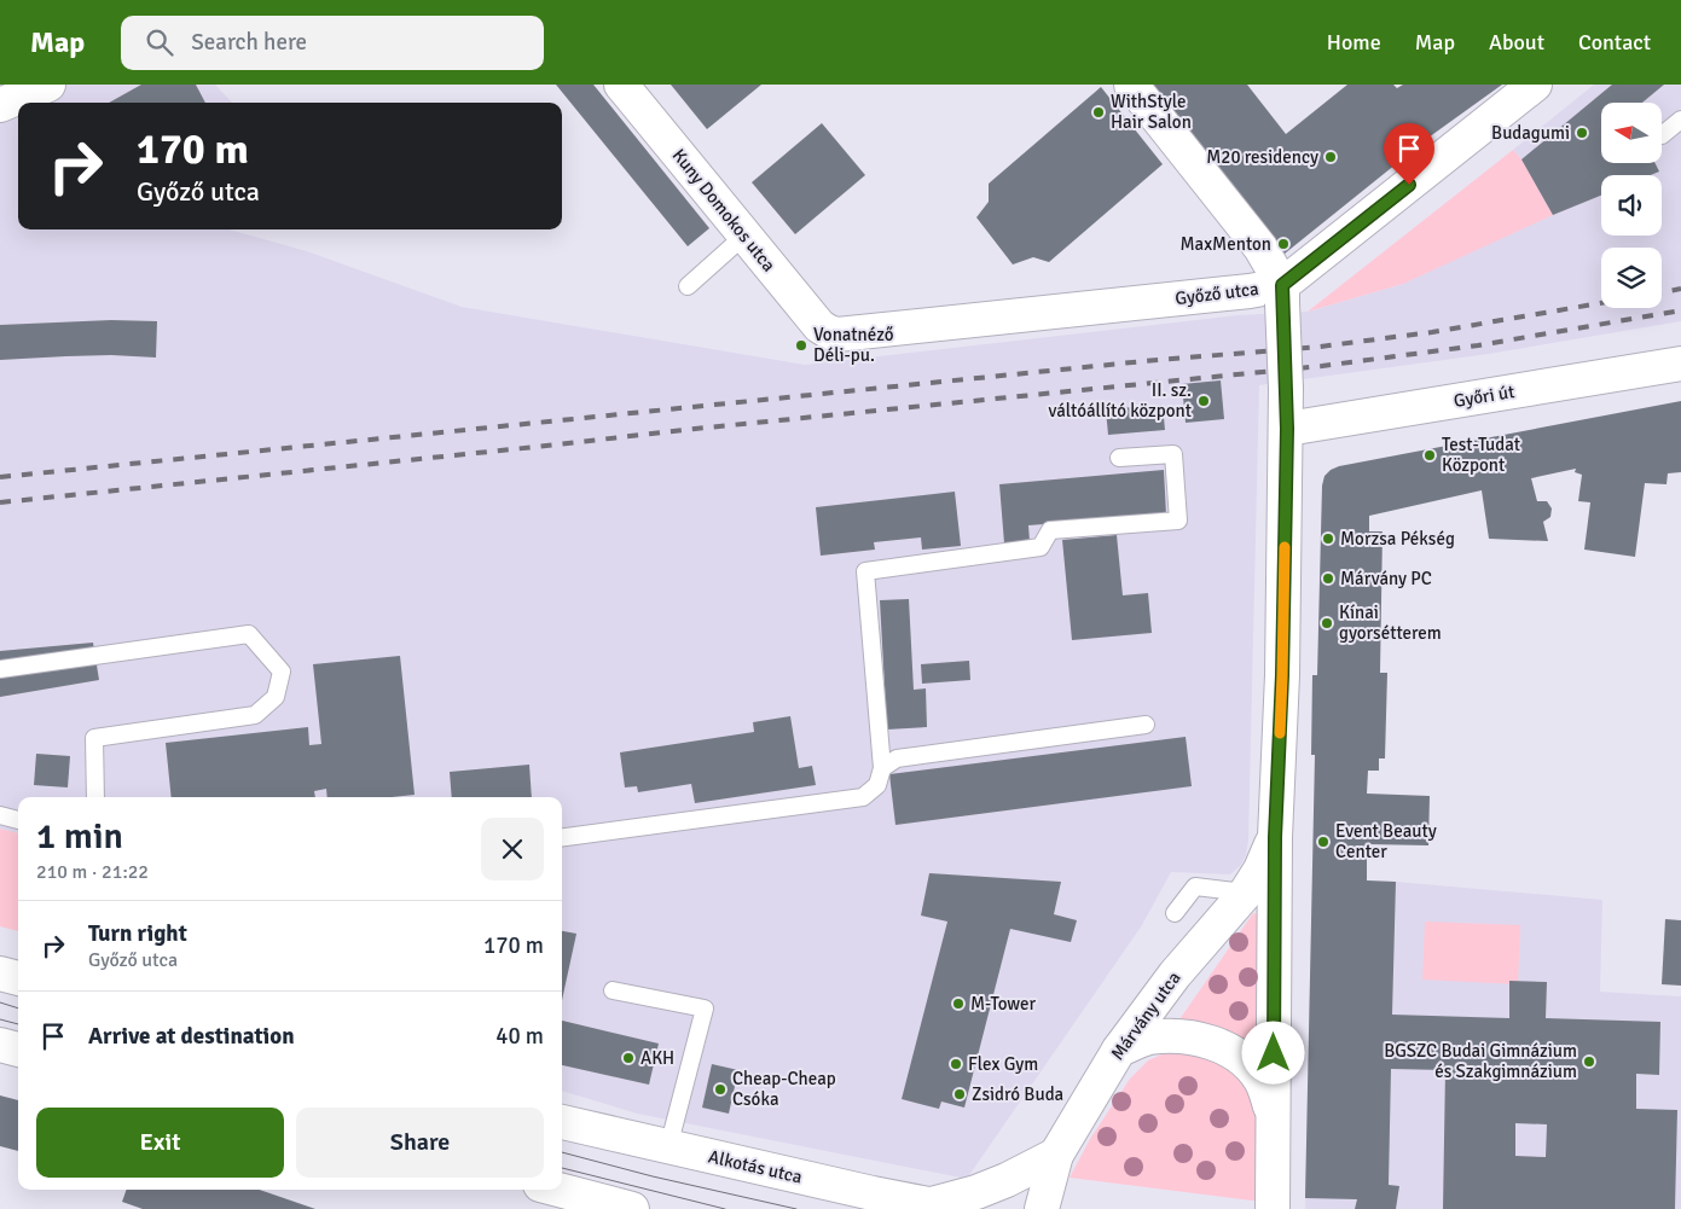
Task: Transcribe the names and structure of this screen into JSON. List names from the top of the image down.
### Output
{
  "streets": {
    "street": [
      "Kuny Domokos utca",
      "Győző utca",
      "Győri út",
      "Márvány utca",
      "Alkotás utca"
    ]
  },
  "crossings": [
    ["Kuny Domokos utca", "Győző utca"],
    ["Győző utca", "Márvány utca"],
    ["Győri út", "Márvány utca"]
  ],
  "places": [
    "WithStyle Hair Salon",
    "Budagumi",
    "M20 residency",
    "MaxMenton",
    "Vonatnéző Déli-pu.",
    "II. sz. váltóállító központ",
    "Test-Tudat Központ",
    "Morzsa Pékség",
    "Márvány PC",
    "Kínai gyorsétterem",
    "Event Beauty Center",
    "M-Tower",
    "AKH",
    "BGSZC Budai Gimnázium és Szakgimnázium",
    "Flex Gym",
    "Cheap-Cheap Csóka",
    "Zsidró Buda"
  ],
  "north": "left",
  "page": {
    "header": "Map",
    "search": "Search here",
    "nav": [
      "Home",
      "Map",
      "About",
      "Contact"
    ],
    "turn": ["170 m", "Győző utca"],
    "heading": ["1 min", "210 m · 21:22"],
    "list": [
      {
        "name": "Turn right",
        "note": "Győző utca",
        "value": "170 m"
      },
      {
        "name": "Arrive at destination",
        "value": "40 m"
      }
    ],
    "buttons": ["Exit", "Share"]
  }
}
